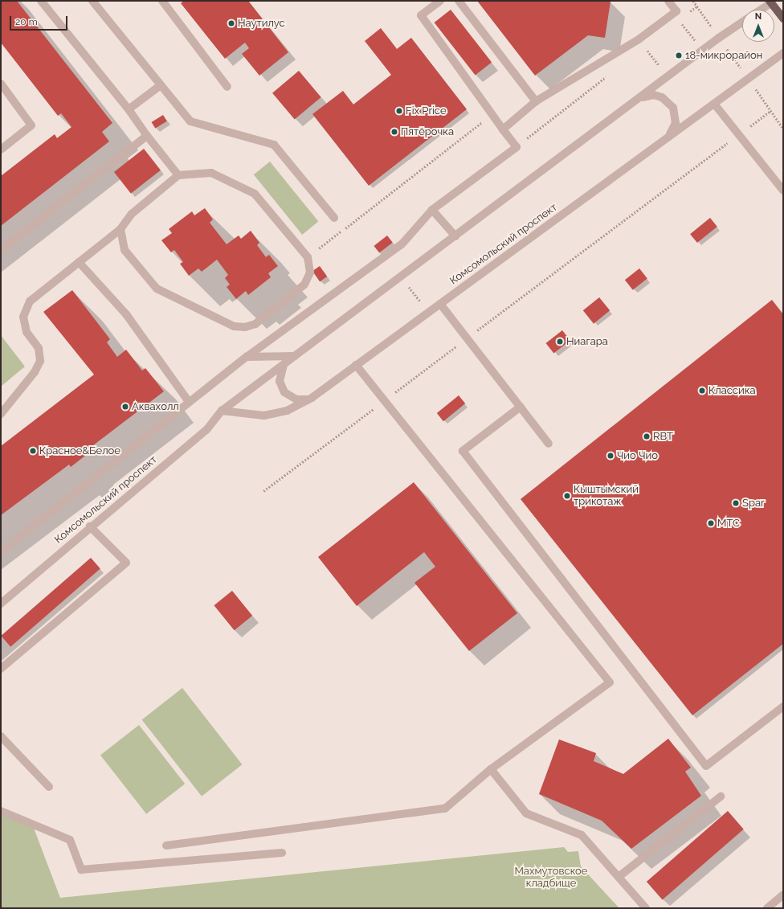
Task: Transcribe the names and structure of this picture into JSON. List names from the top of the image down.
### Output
{
  "streets": {
    "street": ["Комсомольский проспект"]
  },
  "parks": ["Махмутовское кладбище"],
  "places": [
    "Наутилус",
    "18-микрорайон",
    "Fix Price",
    "Пятёрочка",
    "Ниагара",
    "Классика",
    "Аквахолл",
    "RBT",
    "Красное&Белое",
    "Чио Чио",
    "Кыштымский трикотаж",
    "Spar",
    "МТС"
  ],
  "scale_bar": "20 m",
  "north": "top"
}
